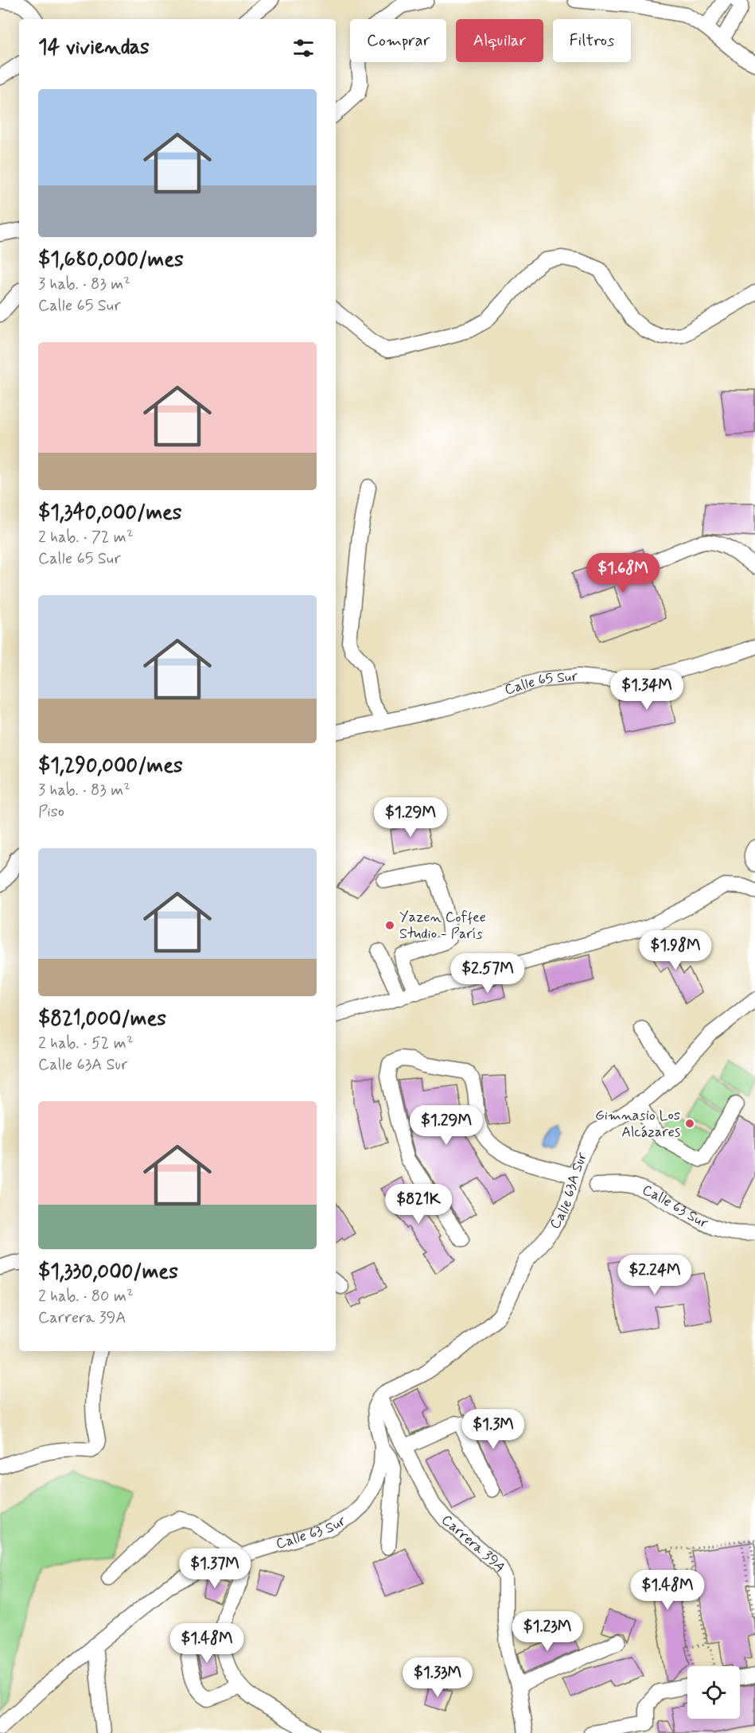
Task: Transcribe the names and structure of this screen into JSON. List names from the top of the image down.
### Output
{
  "streets": {
    "street": [
      "Calle 65 Sur",
      "Calle 63A Sur",
      "Calle 63 Sur",
      "Carrera 39A"
    ]
  },
  "crossings": [
    ["Calle 63A Sur", "Calle 63 Sur"],
    ["Calle 63A Sur", "Carrera 39A"],
    ["Calle 63 Sur", "Carrera 39A"]
  ],
  "places": ["Yazen Coffee Studio - París", "Gimnasio Los Alcázares"],
  "page": {
    "chip": ["Comprar", "Alquilar", "Filtros"],
    "heading": "14 viviendas",
    "list": [
      {
        "name": "$1,680,000/mes",
        "note": "3 hab. · 83 m² · Calle 65 Sur"
      },
      {
        "name": "$1,340,000/mes",
        "note": "2 hab. · 72 m² · Calle 65 Sur"
      },
      {
        "name": "$1,290,000/mes",
        "note": "3 hab. · 83 m² · Piso"
      },
      {
        "name": "$821,000/mes",
        "note": "2 hab. · 52 m² · Calle 63A Sur"
      },
      {
        "name": "$1,330,000/mes",
        "note": "2 hab. · 80 m² · Carrera 39A"
      }
    ],
    "price": [
      "$1.68M",
      "$1.34M",
      "$1.29M",
      "$1.98M",
      "$2.57M",
      "$1.29M",
      "$821K",
      "$2.24M",
      "$1.3M",
      "$1.37M",
      "$1.48M",
      "$1.23M",
      "$1.48M",
      "$1.33M"
    ]
  }
}
